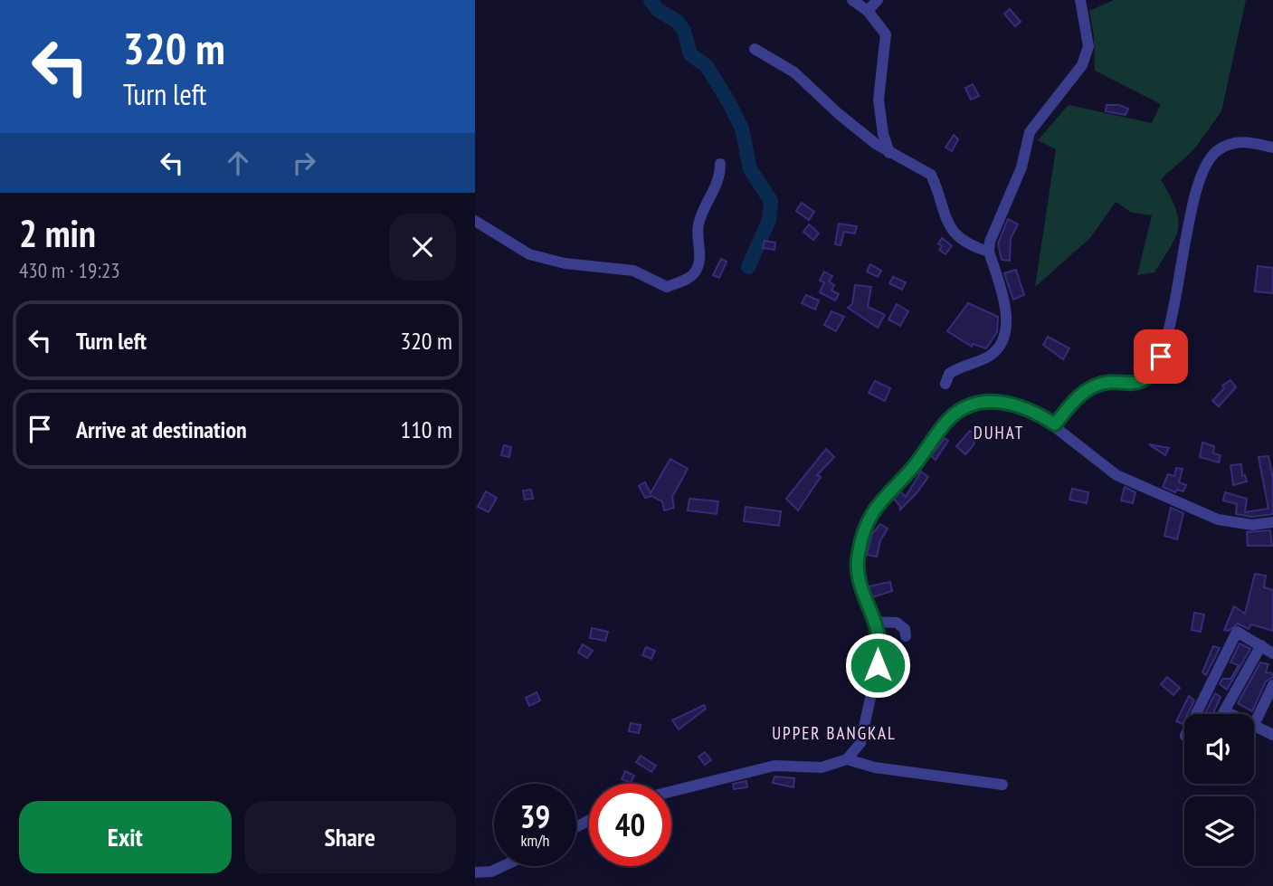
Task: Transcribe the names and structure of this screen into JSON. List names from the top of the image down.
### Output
{
  "districts": ["DUHAT", "UPPER BANGKAL"],
  "page": {
    "turn": ["320 m", "Turn left"],
    "heading": ["2 min", "430 m · 19:23"],
    "list": [
      {
        "name": "Turn left",
        "value": "320 m"
      },
      {
        "name": "Arrive at destination",
        "value": "110 m"
      }
    ],
    "speed": "39 km/h",
    "limit": "40",
    "buttons": ["Exit", "Share"]
  }
}
